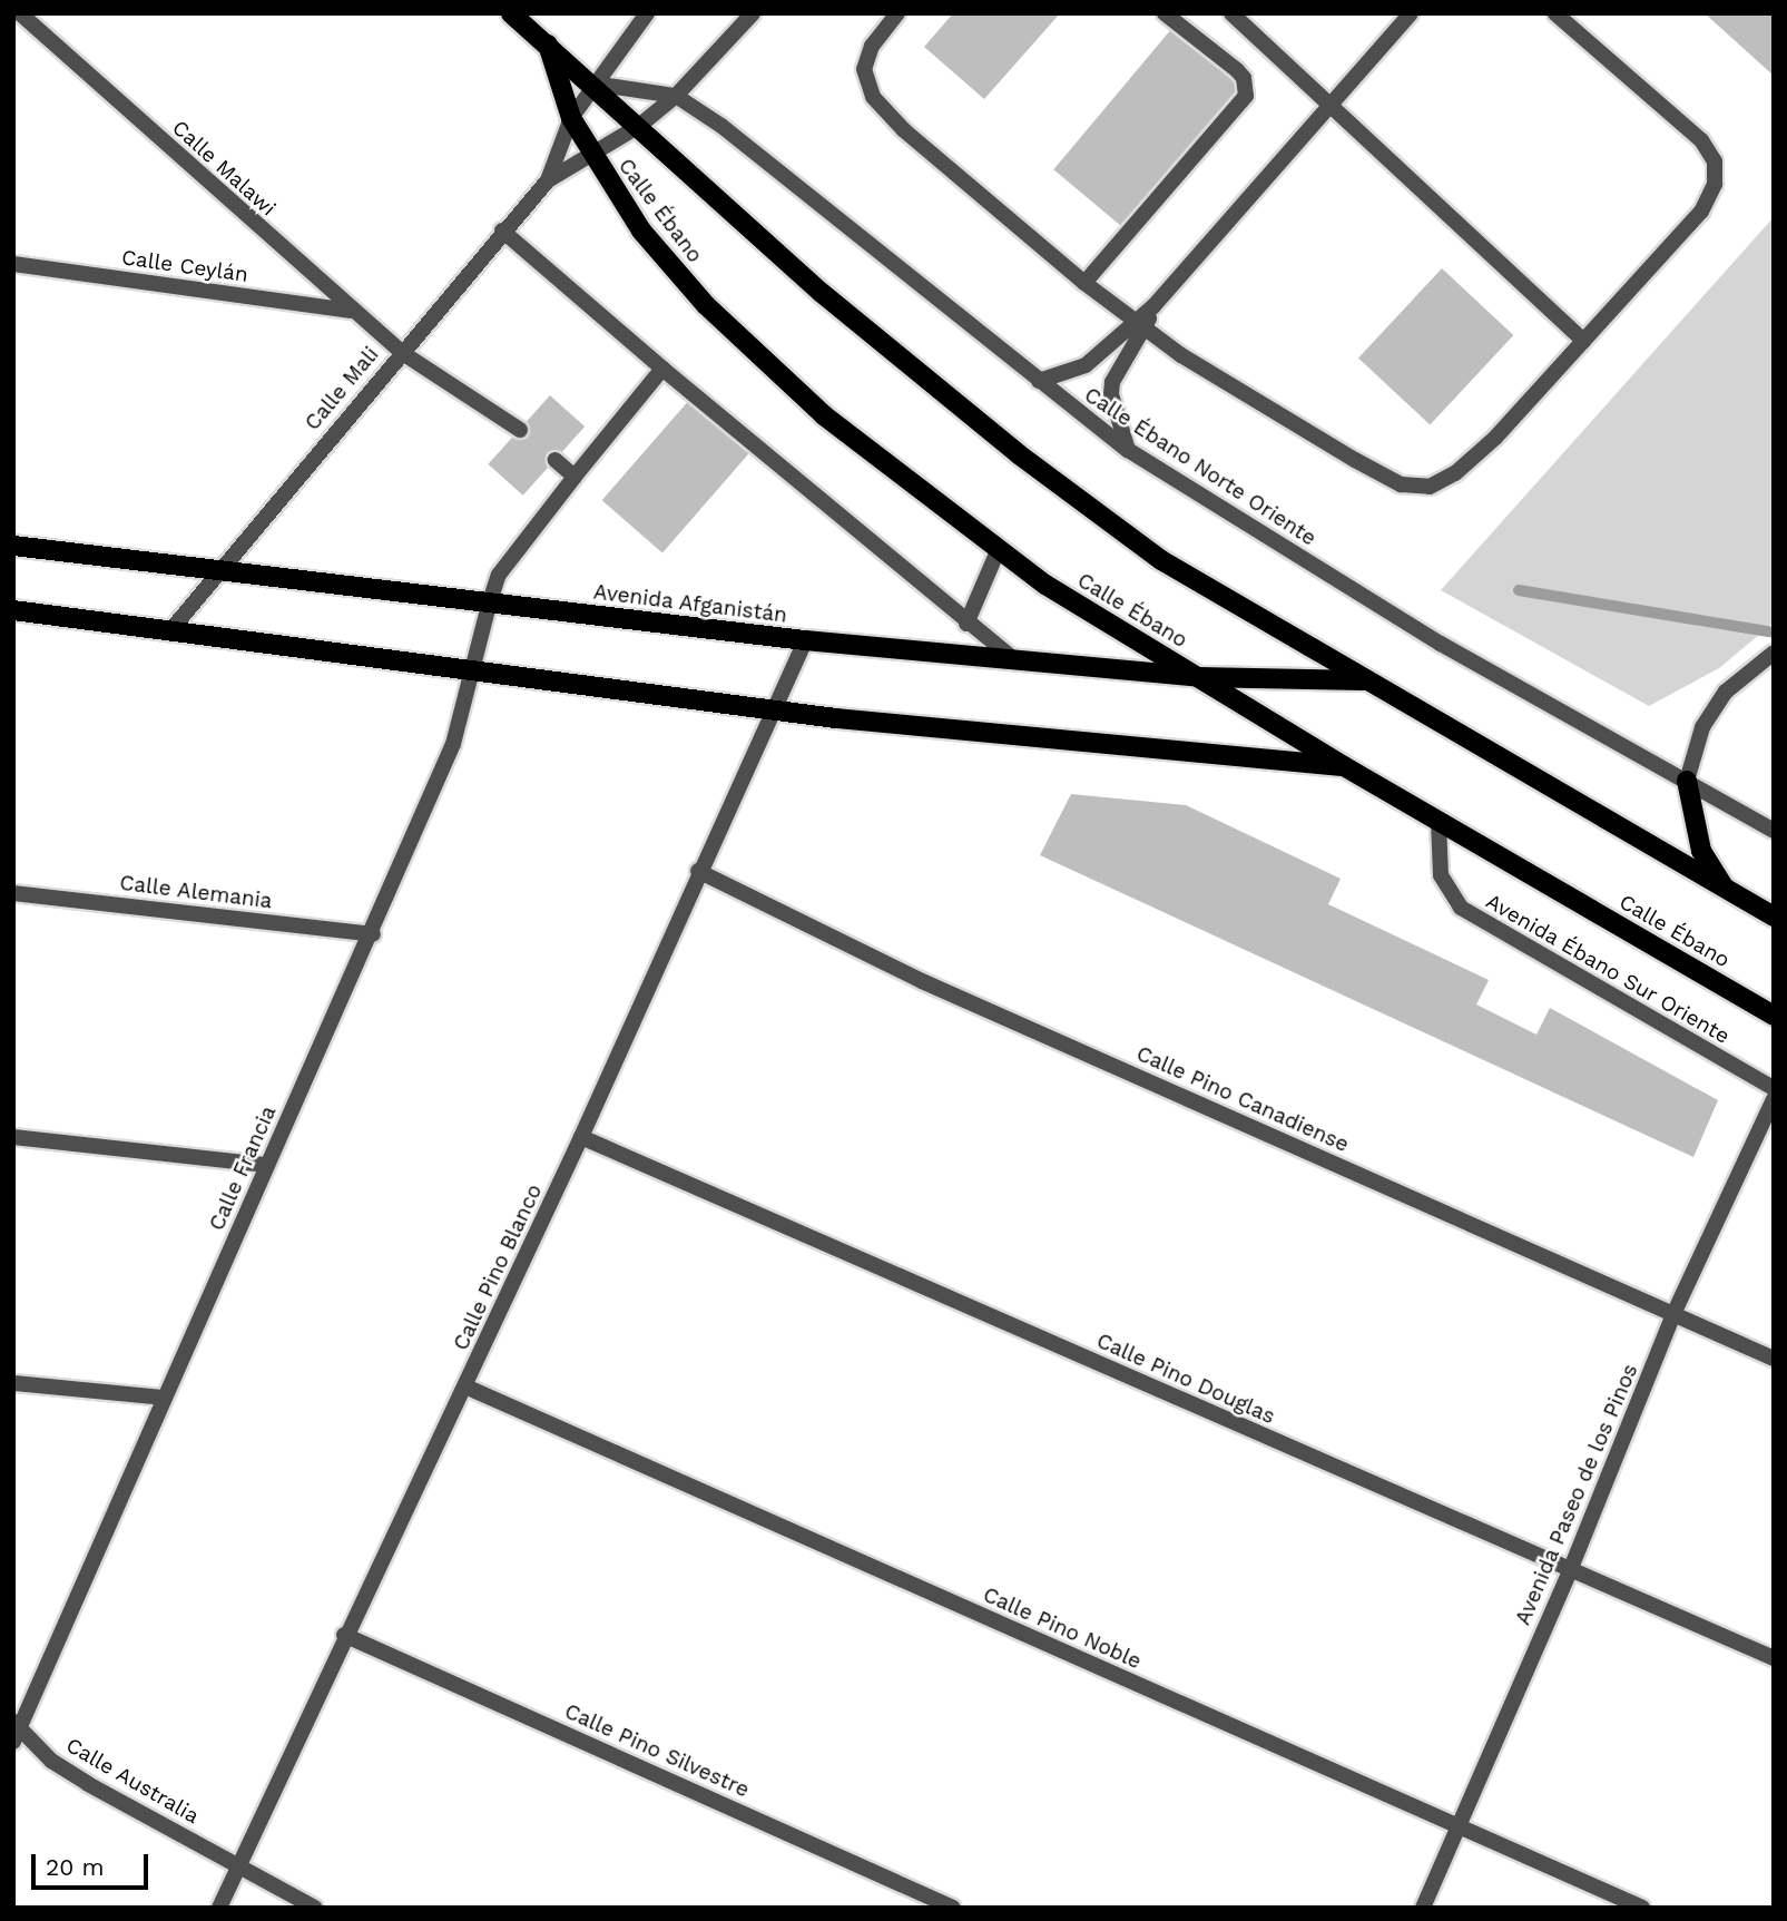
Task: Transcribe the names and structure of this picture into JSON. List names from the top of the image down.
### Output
{
  "streets": {
    "main road": ["Calle Ébano", "Avenida Afganistán"],
    "street": [
      "Calle Malawi",
      "Calle Ceylán",
      "Calle Mali",
      "Calle Ébano Norte Oriente",
      "Calle Alemania",
      "Avenida Ébano Sur Oriente",
      "Calle Pino Canadiense",
      "Calle Francia",
      "Calle Pino Blanco",
      "Calle Pino Douglas",
      "Avenida Paseo de los Pinos",
      "Calle Pino Noble",
      "Calle Pino Silvestre",
      "Calle Australia"
    ]
  },
  "crossings": [
    ["Calle Malawi", "Calle Ceylán"],
    ["Calle Malawi", "Calle Mali"],
    ["Calle Ébano", "Calle Mali"],
    ["Calle Ébano", "Calle Ébano Norte Oriente"],
    ["Calle Ébano", "Avenida Afganistán"],
    ["Calle Ébano", "Avenida Ébano Sur Oriente"],
    ["Calle Mali", "Calle Ébano Norte Oriente"],
    ["Calle Mali", "Avenida Afganistán"],
    ["Avenida Afganistán", "Calle Francia"],
    ["Avenida Afganistán", "Calle Pino Blanco"],
    ["Calle Alemania", "Calle Francia"],
    ["Calle Pino Canadiense", "Calle Pino Blanco"],
    ["Calle Pino Canadiense", "Avenida Paseo de los Pinos"],
    ["Calle Francia", "Calle Australia"],
    ["Calle Pino Blanco", "Calle Pino Douglas"],
    ["Calle Pino Blanco", "Calle Pino Noble"],
    ["Calle Pino Blanco", "Calle Pino Silvestre"],
    ["Calle Pino Blanco", "Calle Australia"],
    ["Calle Pino Douglas", "Avenida Paseo de los Pinos"],
    ["Avenida Paseo de los Pinos", "Calle Pino Noble"]
  ],
  "scale_bar": "20 m"
}
